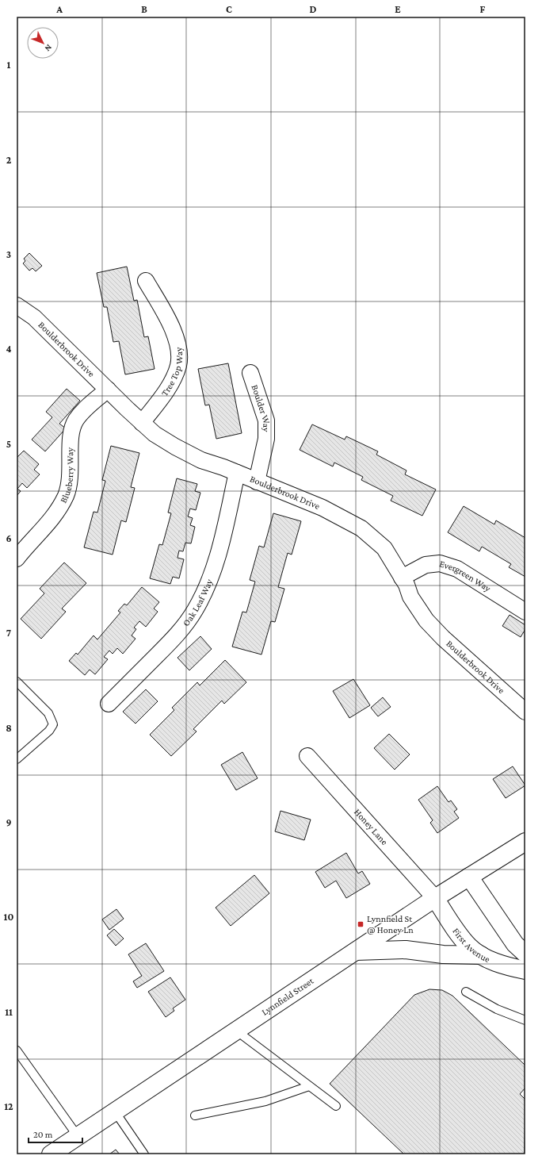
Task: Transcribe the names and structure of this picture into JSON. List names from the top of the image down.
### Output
{
  "streets": {
    "main road": ["First Avenue", "Lynnfield Street"],
    "street": [
      "Boulderbrook Drive",
      "Tree Top Way",
      "Boulder Way",
      "Blueberry Way",
      "Evergreen Way",
      "Oak Leaf Way",
      "Honey Lane"
    ]
  },
  "crossings": [
    ["Boulderbrook Drive", "Tree Top Way"],
    ["Boulderbrook Drive", "Boulder Way"],
    ["Boulderbrook Drive", "Blueberry Way"],
    ["Boulderbrook Drive", "Evergreen Way"],
    ["Boulderbrook Drive", "Oak Leaf Way"],
    ["Honey Lane", "First Avenue"],
    ["Honey Lane", "Lynnfield Street"],
    ["First Avenue", "Lynnfield Street"]
  ],
  "places": {
    "transit": ["Lynnfield St @ Honey Ln"]
  },
  "scale_bar": "20 m",
  "north": "bottom right",
  "grid": {
    "columns": [
      "A",
      "B",
      "C",
      "D",
      "E",
      "F"
    ],
    "rows": [
      "1",
      "2",
      "3",
      "4",
      "5",
      "6",
      "7",
      "8",
      "9",
      "10",
      "11",
      "12"
    ]
  }
}
